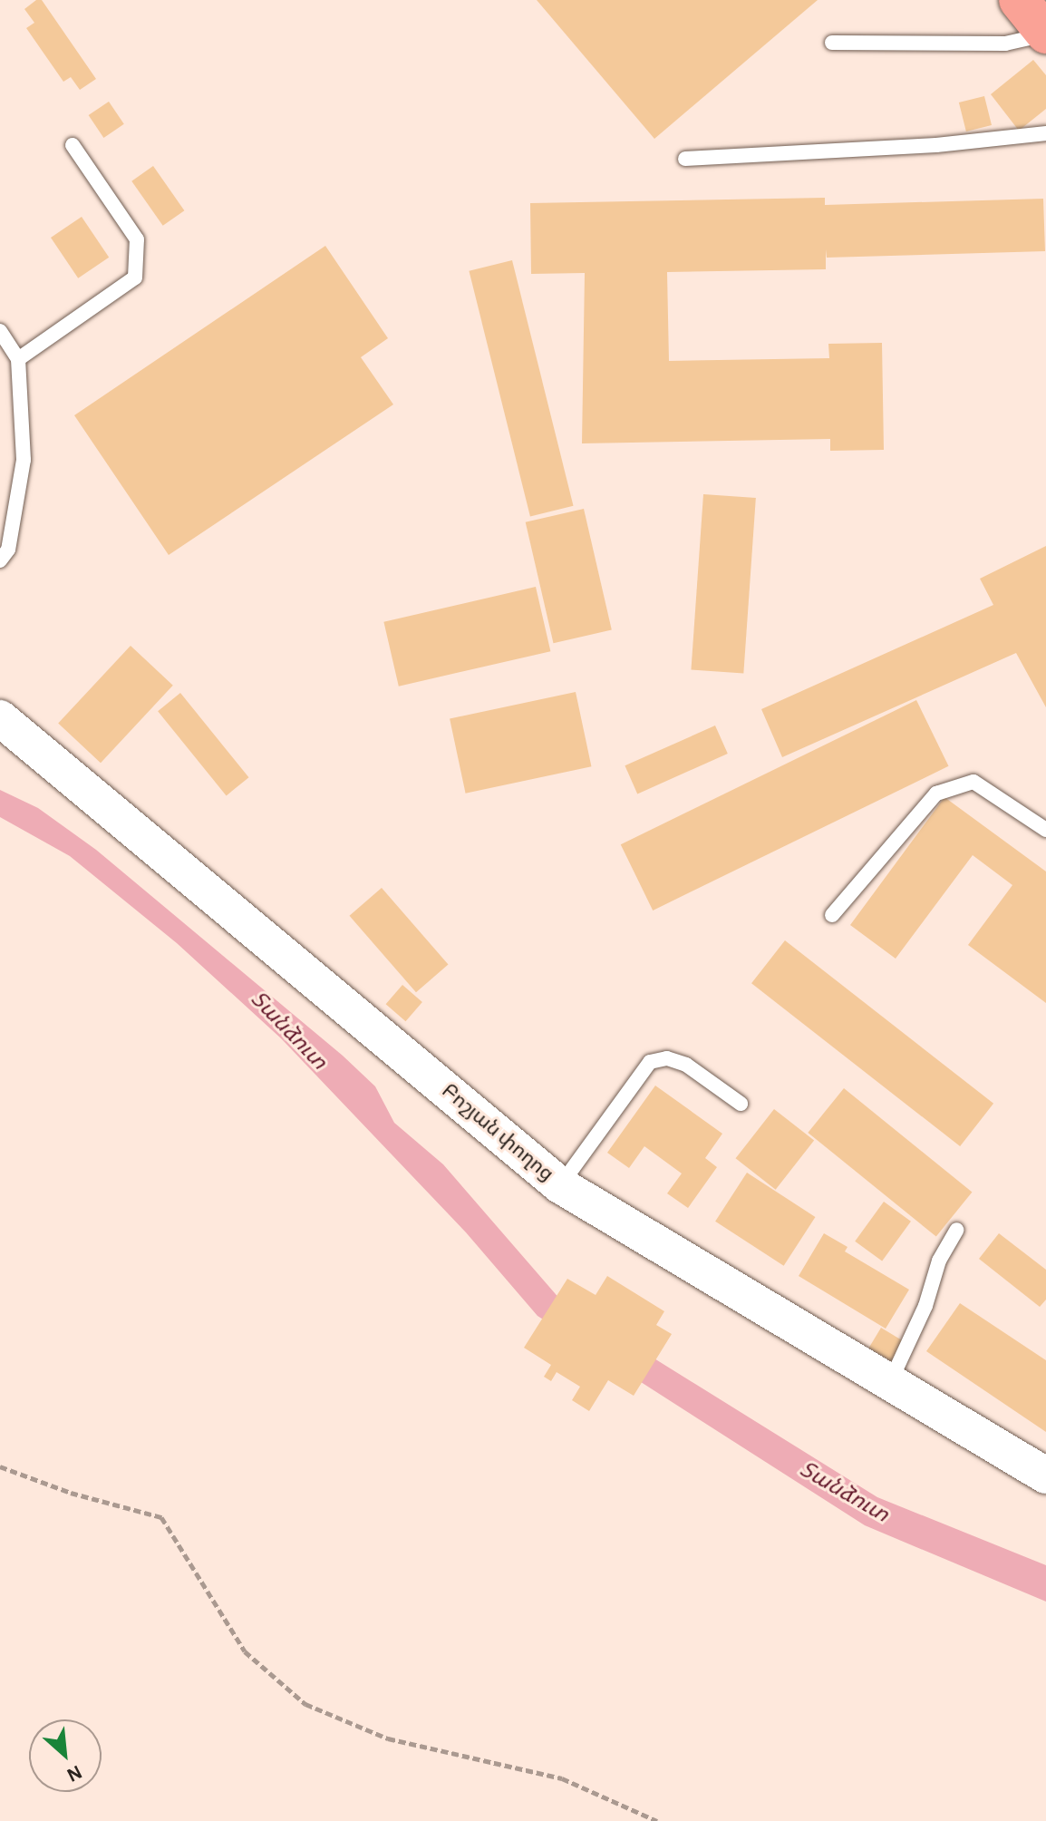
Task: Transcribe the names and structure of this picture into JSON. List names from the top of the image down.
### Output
{
  "streets": {
    "street": ["Բոշյան փողոց"]
  },
  "water": ["Տանձուտ"],
  "north": "bottom right"
}
